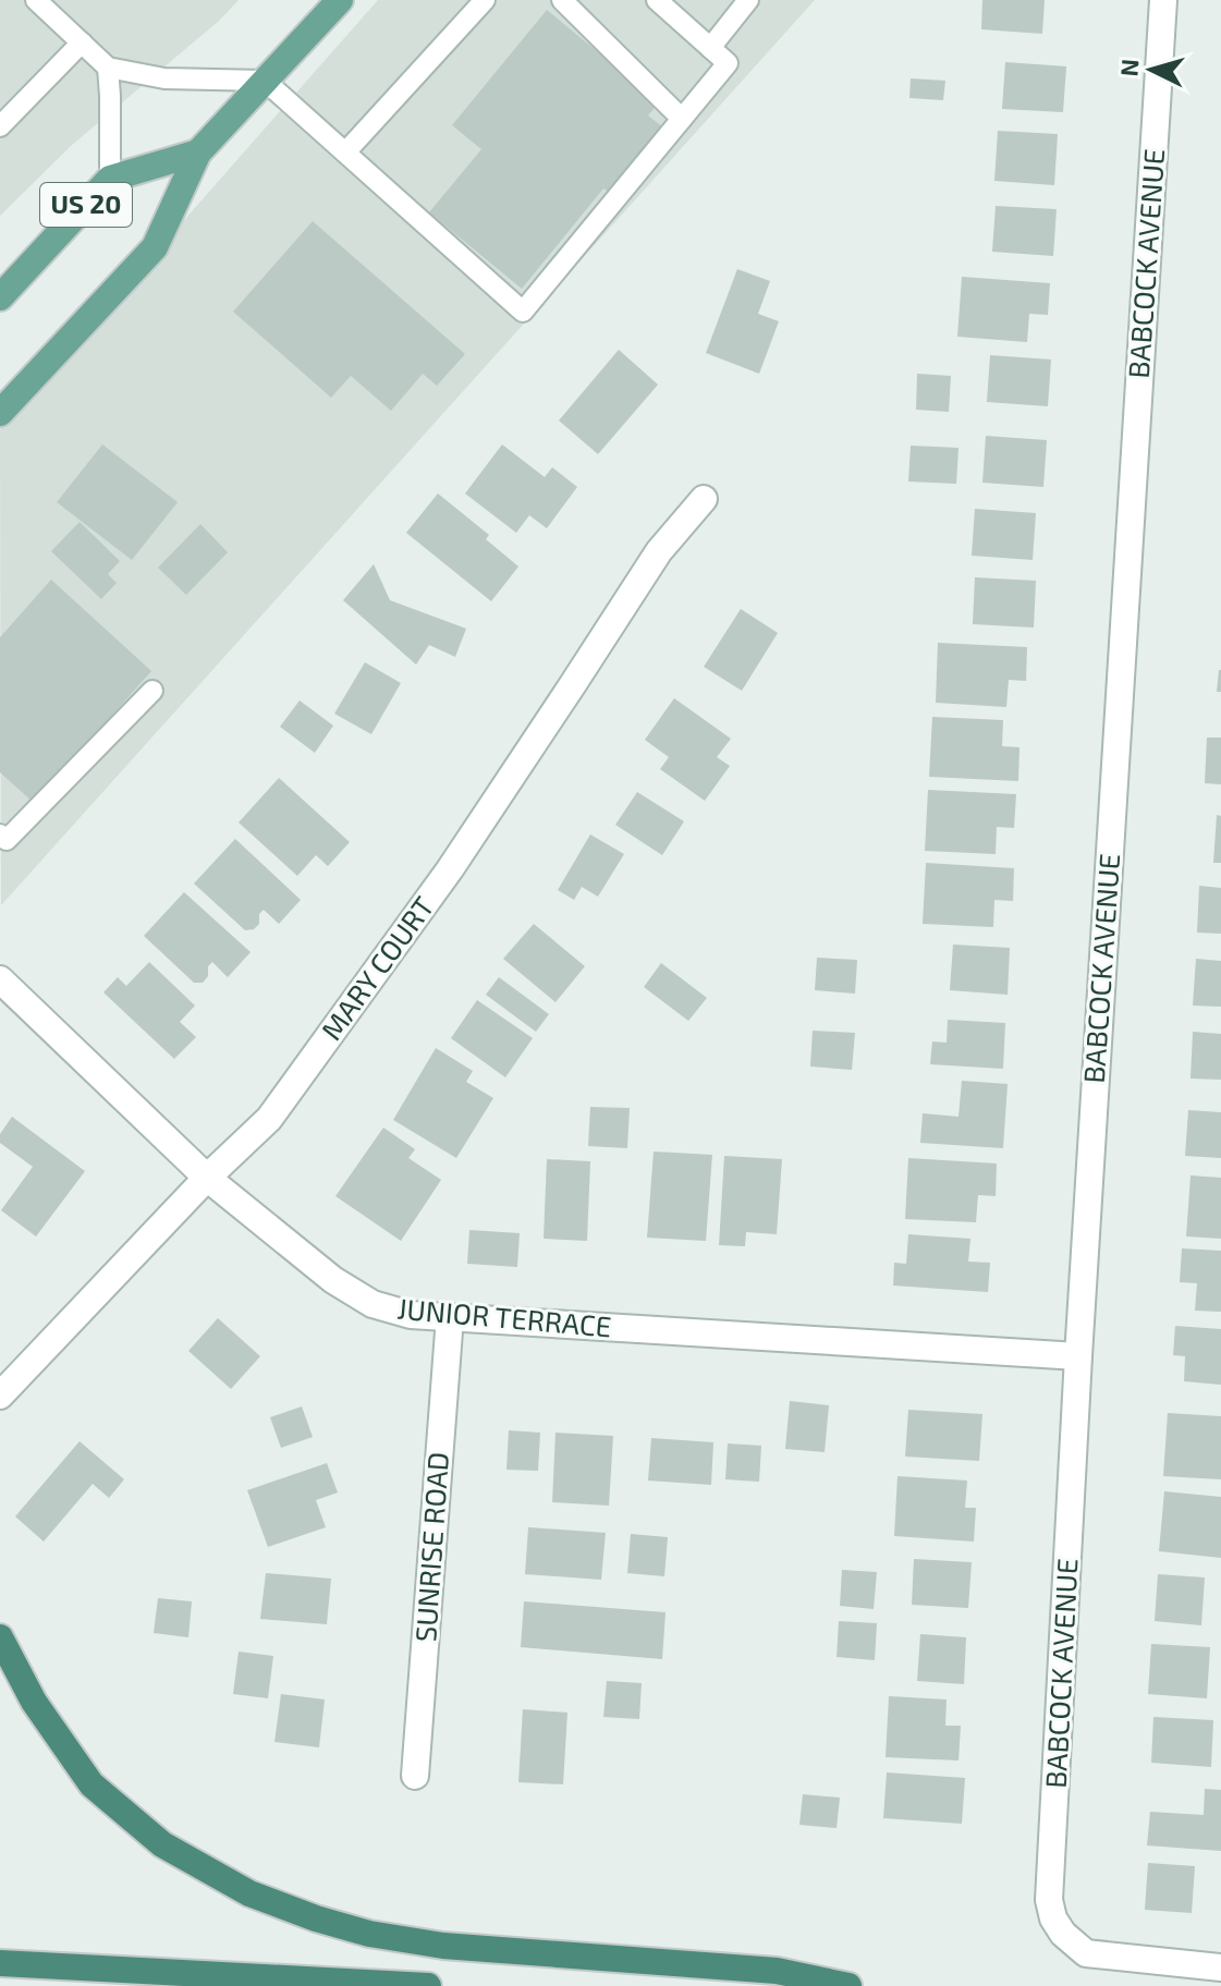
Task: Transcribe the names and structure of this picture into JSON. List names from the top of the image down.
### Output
{
  "streets": {
    "main road": ["US 20"],
    "street": [
      "BABCOCK AVENUE",
      "MARY COURT",
      "JUNIOR TERRACE",
      "SUNRISE ROAD"
    ]
  },
  "crossings": [
    ["BABCOCK AVENUE", "JUNIOR TERRACE"],
    ["MARY COURT", "JUNIOR TERRACE"],
    ["JUNIOR TERRACE", "SUNRISE ROAD"]
  ],
  "north": "left"
}
